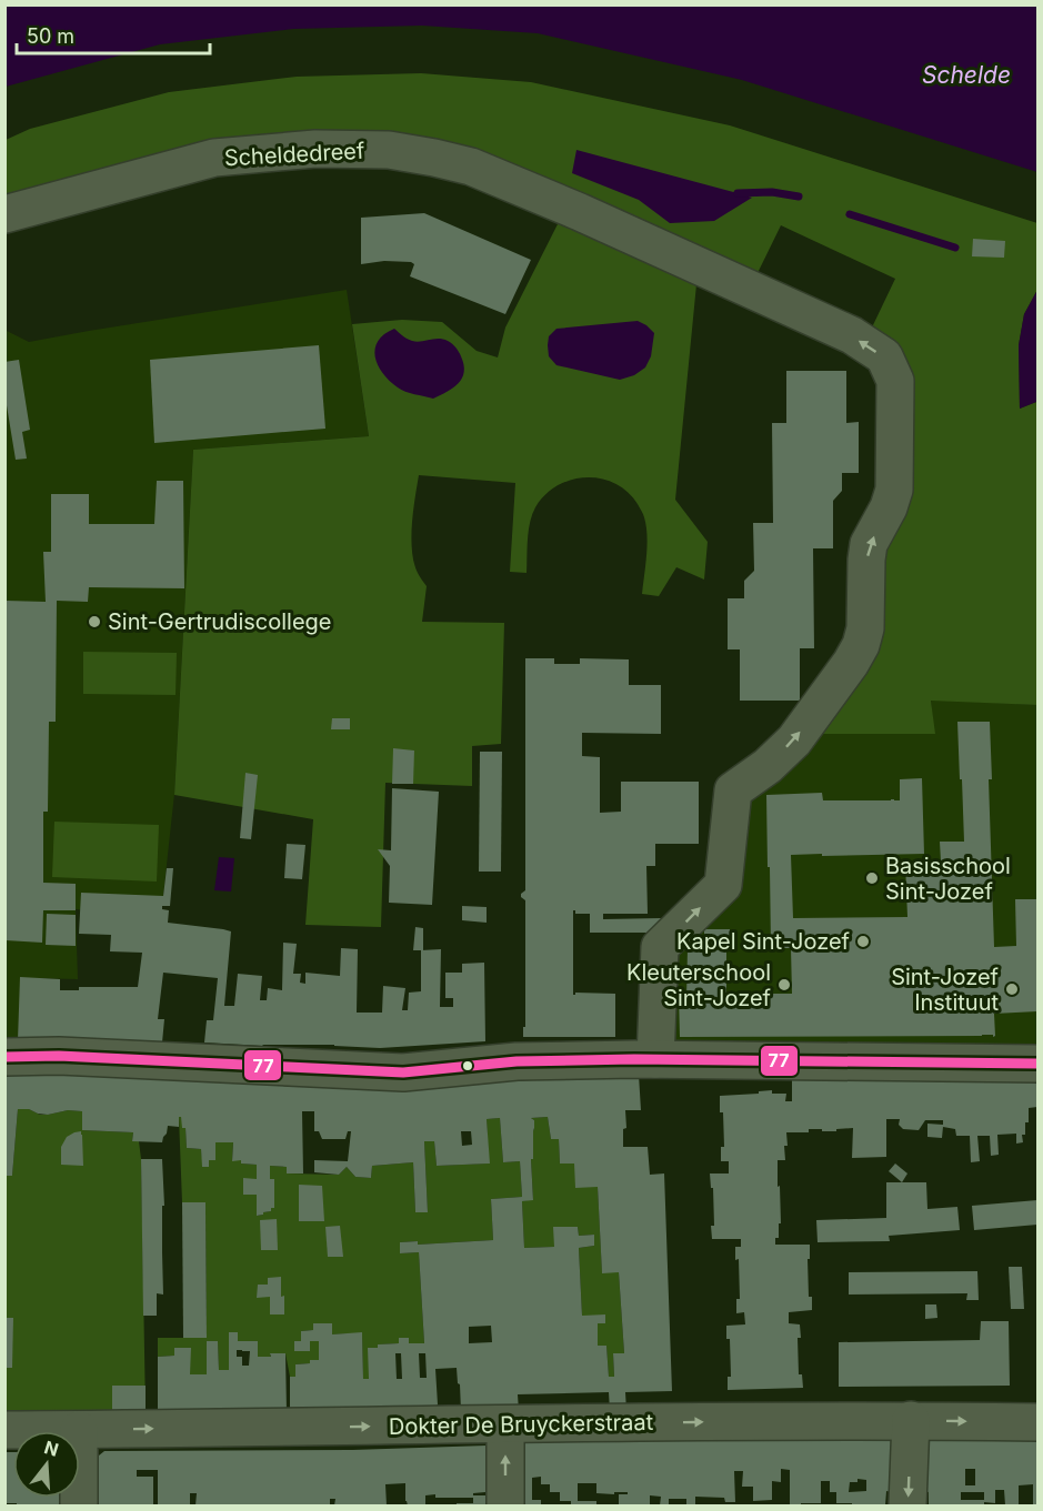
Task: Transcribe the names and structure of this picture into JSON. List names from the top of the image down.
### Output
{
  "streets": {
    "street": ["Scheldedreef", "Dokter De Bruyckerstraat"]
  },
  "one_way": ["Dokter De Bruyckerstraat"],
  "water": ["Schelde"],
  "places": [
    "Sint-Gertrudiscollege",
    "Basisschool Sint-Jozef",
    "Kapel Sint-Jozef",
    "Kleuterschool Sint-Jozef",
    "Sint-Jozef Instituut"
  ],
  "lines": ["transit line 77"],
  "scale_bar": "50 m",
  "north": "top"
}
